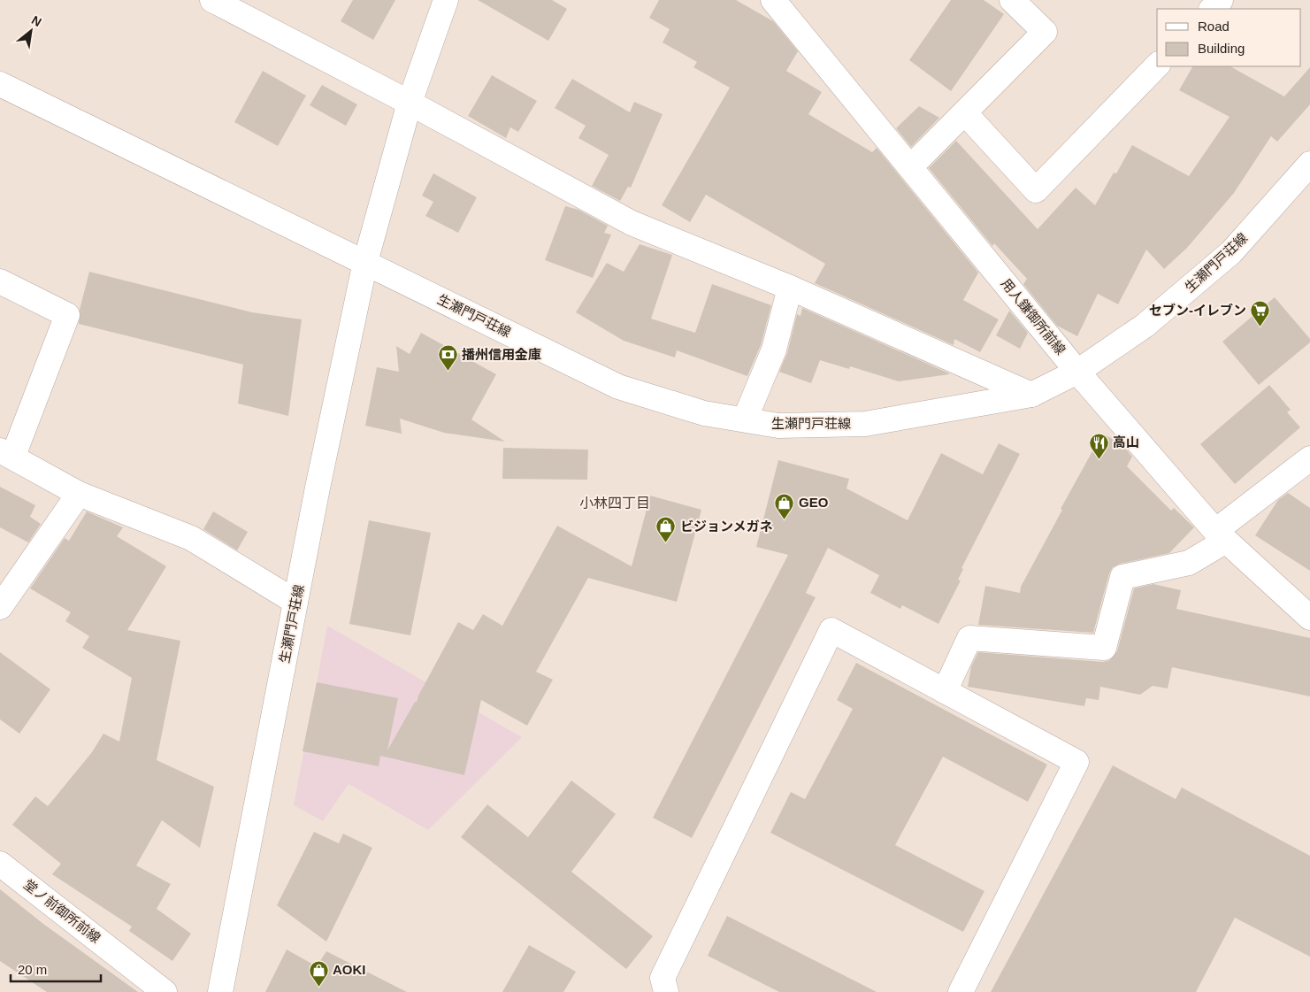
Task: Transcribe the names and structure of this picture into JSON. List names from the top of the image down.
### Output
{
  "streets": {
    "street": ["生瀬門戸荘線", "用人鎌御所前線", "堂ノ前御所前線"]
  },
  "crossings": [
    ["生瀬門戸荘線", "用人鎌御所前線"]
  ],
  "districts": ["小林四丁目"],
  "places": {
    "supermarket": ["セブン-イレブン"],
    "bank": ["播州信用金庫"],
    "restaurant": ["高山"],
    "shop": ["GEO", "ビジョンメガネ", "AOKI"]
  },
  "legend": ["Road", "Building"],
  "scale_bar": "20 m",
  "north": "top right"
}
